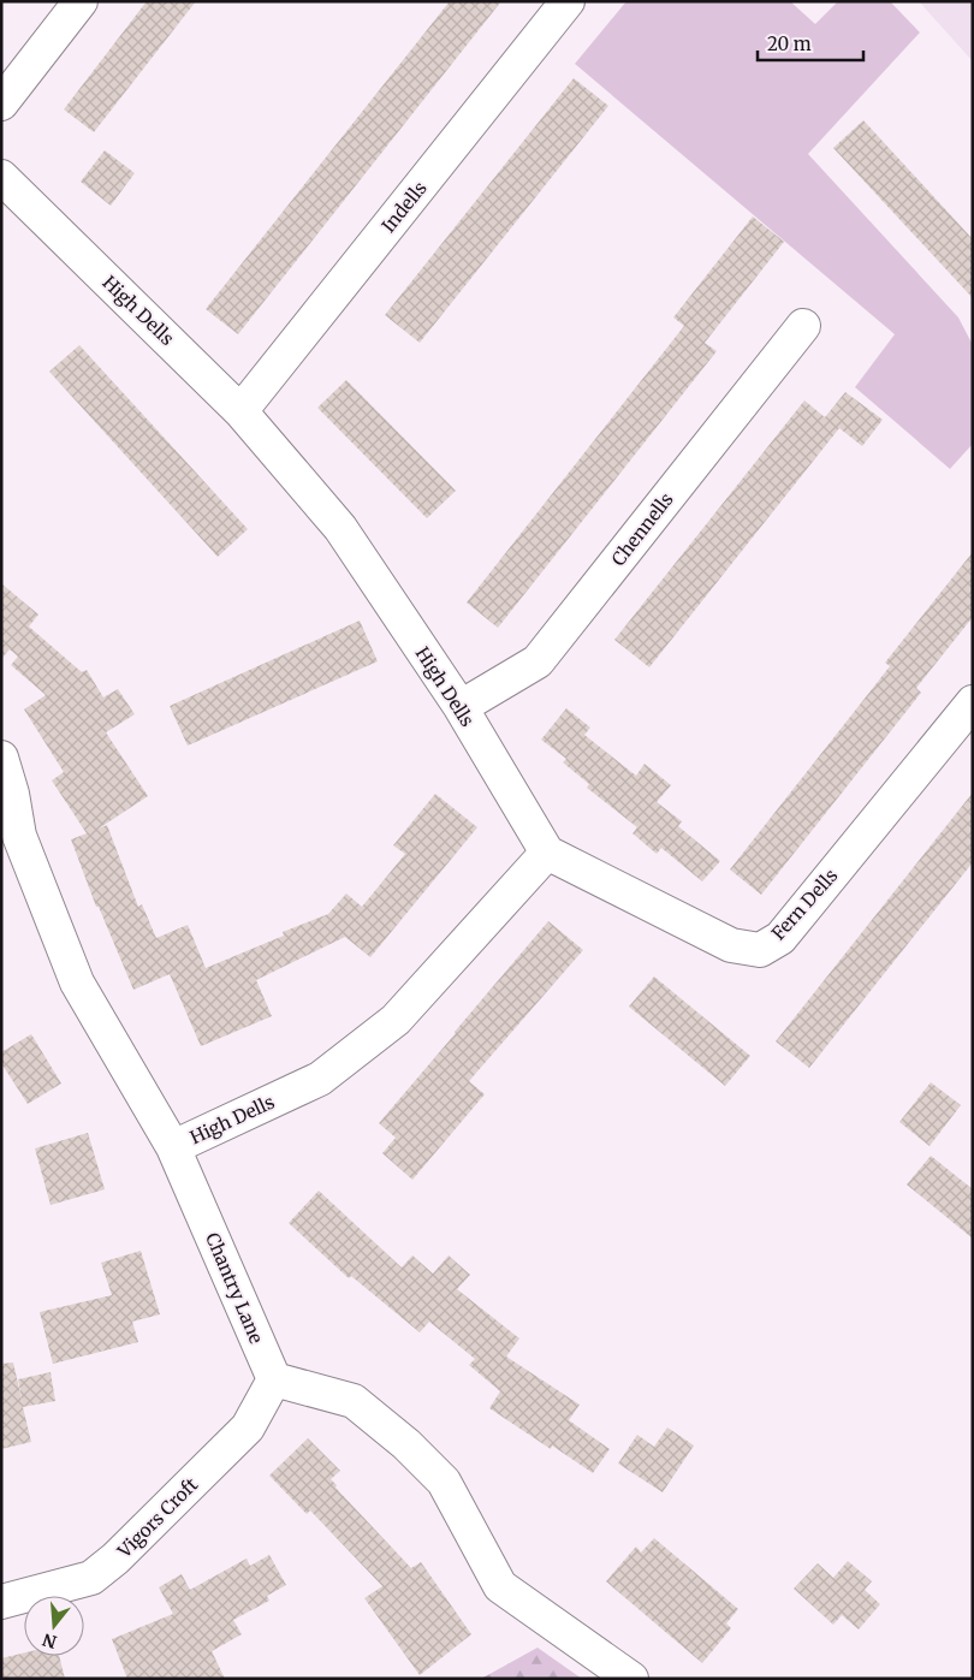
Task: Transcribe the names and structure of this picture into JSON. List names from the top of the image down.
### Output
{
  "streets": {
    "street": [
      "Indells",
      "High Dells",
      "Chennells",
      "Fern Dells",
      "Chantry Lane",
      "Vigors Croft"
    ]
  },
  "crossings": [
    ["Indells", "High Dells"],
    ["High Dells", "Chennells"],
    ["High Dells", "Fern Dells"],
    ["High Dells", "Chantry Lane"],
    ["Chantry Lane", "Vigors Croft"]
  ],
  "scale_bar": "20 m",
  "north": "bottom"
}
